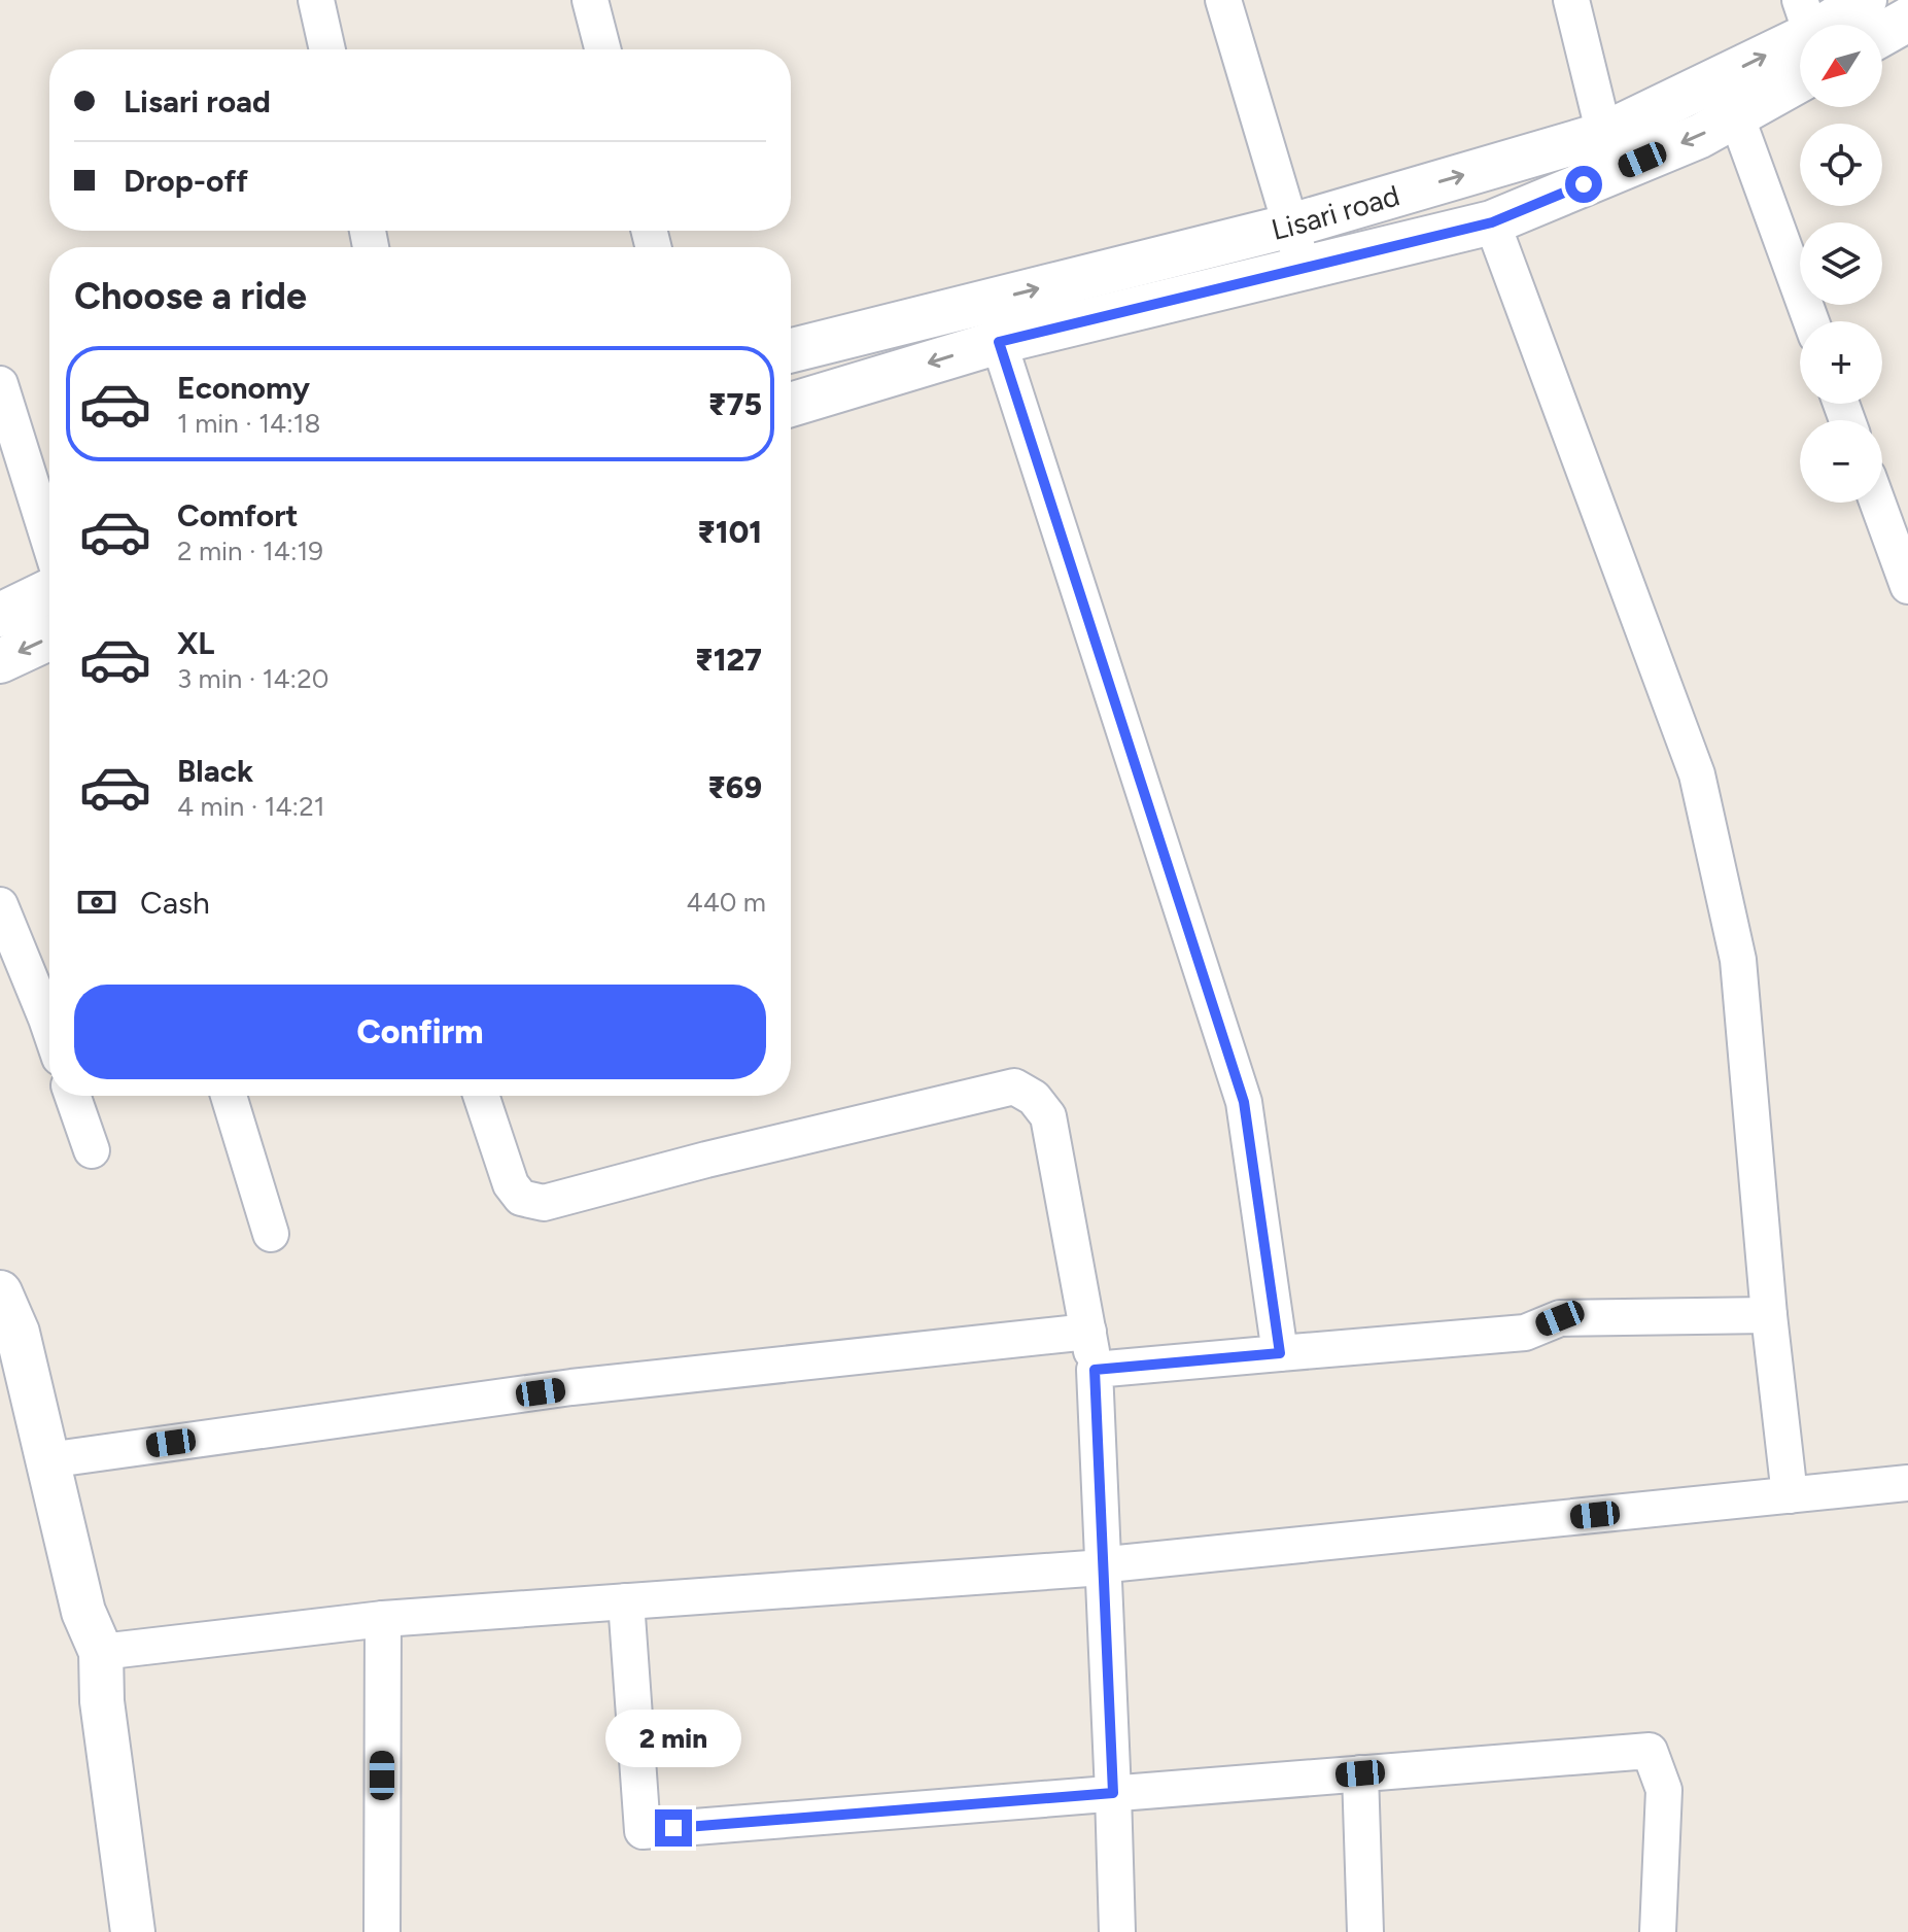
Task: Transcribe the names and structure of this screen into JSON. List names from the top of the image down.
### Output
{
  "streets": {
    "street": ["Lisari road"]
  },
  "north": "bottom left",
  "page": {
    "map_buttons": ["+", "−"],
    "banner": ["Lisari road", "Drop-off"],
    "heading": "Choose a ride",
    "list": [
      {
        "name": "Economy",
        "note": "1 min · 14:18",
        "value": "₹75"
      },
      {
        "name": "Comfort",
        "note": "2 min · 14:19",
        "value": "₹101"
      },
      {
        "name": "XL",
        "note": "3 min · 14:20",
        "value": "₹127"
      },
      {
        "name": "Black",
        "note": "4 min · 14:21",
        "value": "₹69"
      }
    ],
    "pay": ["Cash", "440 m"],
    "buttons": "Confirm",
    "bubble": "2 min"
  }
}
